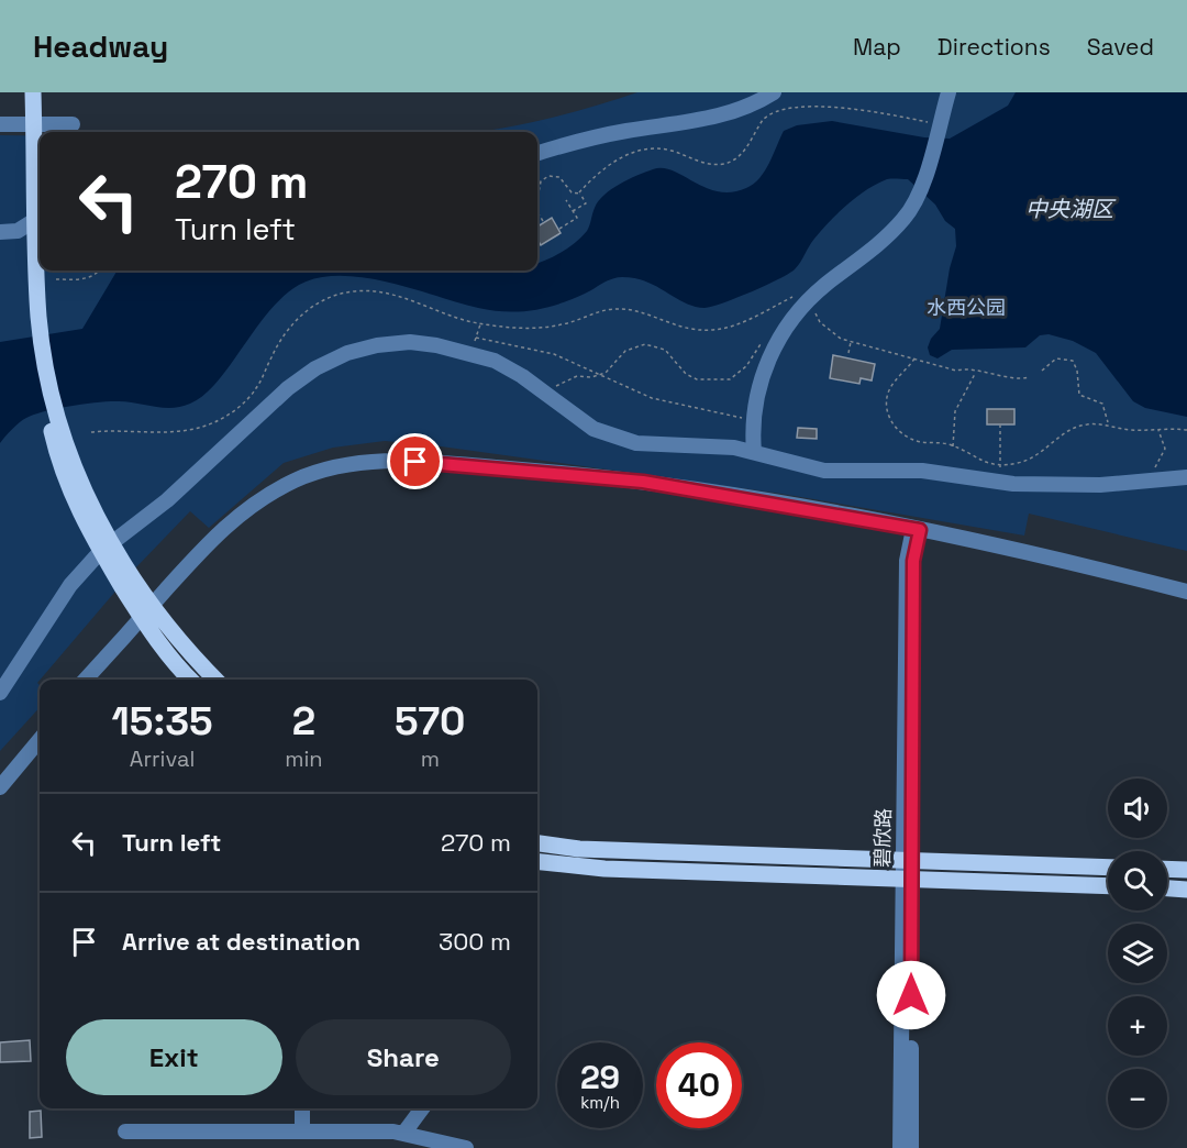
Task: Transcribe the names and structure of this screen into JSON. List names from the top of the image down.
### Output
{
  "streets": {
    "street": ["碧欣路"]
  },
  "water": ["中央湖区"],
  "parks": ["水西公园"],
  "page": {
    "header": "Headway",
    "nav": ["Map", "Directions", "Saved"],
    "turn": ["270 m", "Turn left"],
    "eta": [
      "15:35",
      "Arrival",
      "2",
      "min",
      "570",
      "m"
    ],
    "map_buttons": ["+", "−"],
    "list": [
      {
        "name": "Turn left",
        "value": "270 m"
      },
      {
        "name": "Arrive at destination",
        "value": "300 m"
      }
    ],
    "buttons": ["Exit", "Share"],
    "speed": "29 km/h",
    "limit": "40"
  }
}
